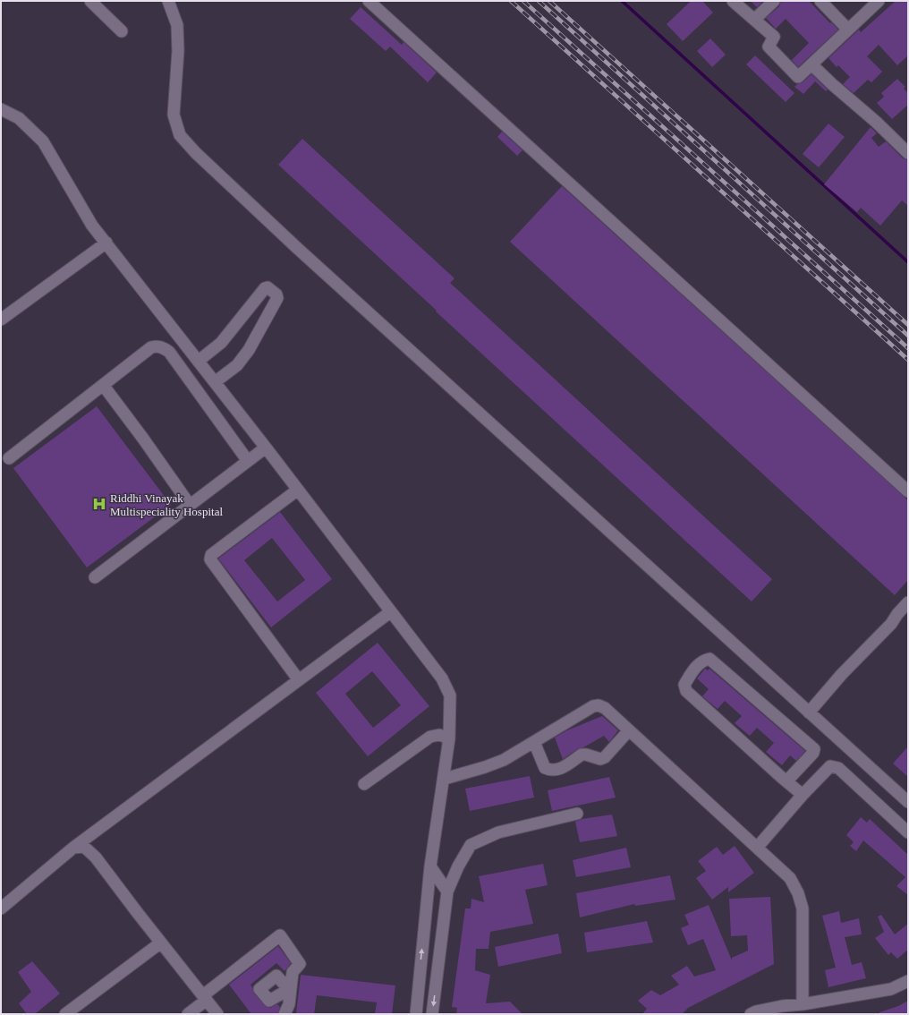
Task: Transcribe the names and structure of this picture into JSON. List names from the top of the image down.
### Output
{
  "places": {
    "hospital": ["Riddhi Vinayak Multispeciality Hospital"]
  }
}
